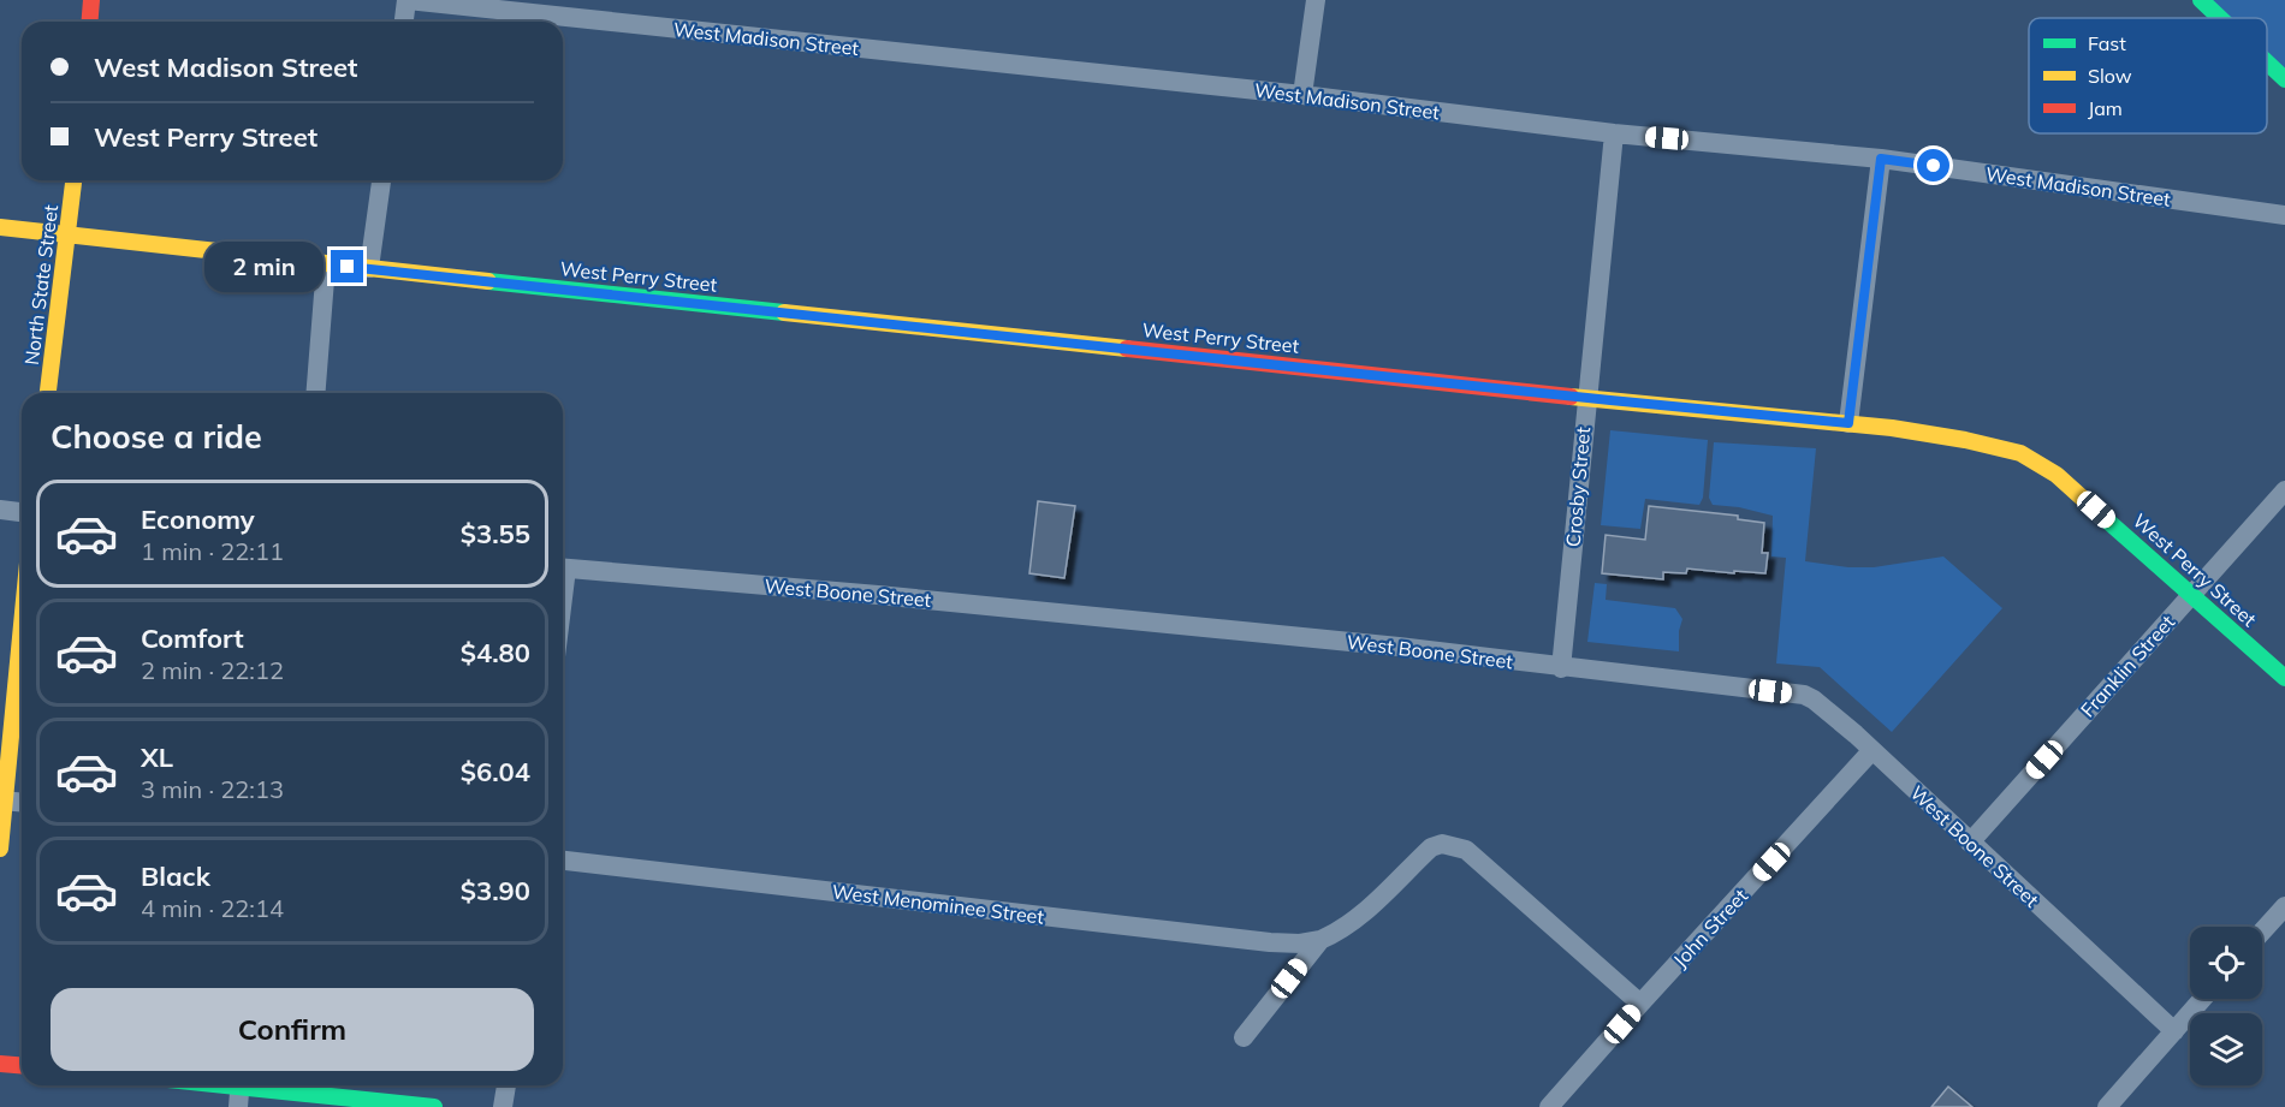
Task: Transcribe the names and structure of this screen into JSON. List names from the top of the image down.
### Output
{
  "streets": {
    "street": [
      "West Madison Street",
      "West Perry Street",
      "North State Street",
      "Crosby Street",
      "West Boone Street",
      "Franklin Street",
      "West Menominee Street",
      "John Street"
    ]
  },
  "crossings": [
    ["West Madison Street", "Crosby Street"],
    ["West Perry Street", "North State Street"],
    ["West Perry Street", "Crosby Street"],
    ["West Perry Street", "Franklin Street"],
    ["Crosby Street", "West Boone Street"],
    ["West Boone Street", "Franklin Street"],
    ["West Boone Street", "John Street"]
  ],
  "legend": ["Fast", "Slow", "Jam"],
  "page": {
    "banner": ["West Madison Street", "West Perry Street"],
    "bubble": "2 min",
    "heading": "Choose a ride",
    "list": [
      {
        "name": "Economy",
        "note": "1 min · 22:11",
        "value": "$3.55"
      },
      {
        "name": "Comfort",
        "note": "2 min · 22:12",
        "value": "$4.80"
      },
      {
        "name": "XL",
        "note": "3 min · 22:13",
        "value": "$6.04"
      },
      {
        "name": "Black",
        "note": "4 min · 22:14",
        "value": "$3.90"
      }
    ],
    "buttons": "Confirm"
  }
}
